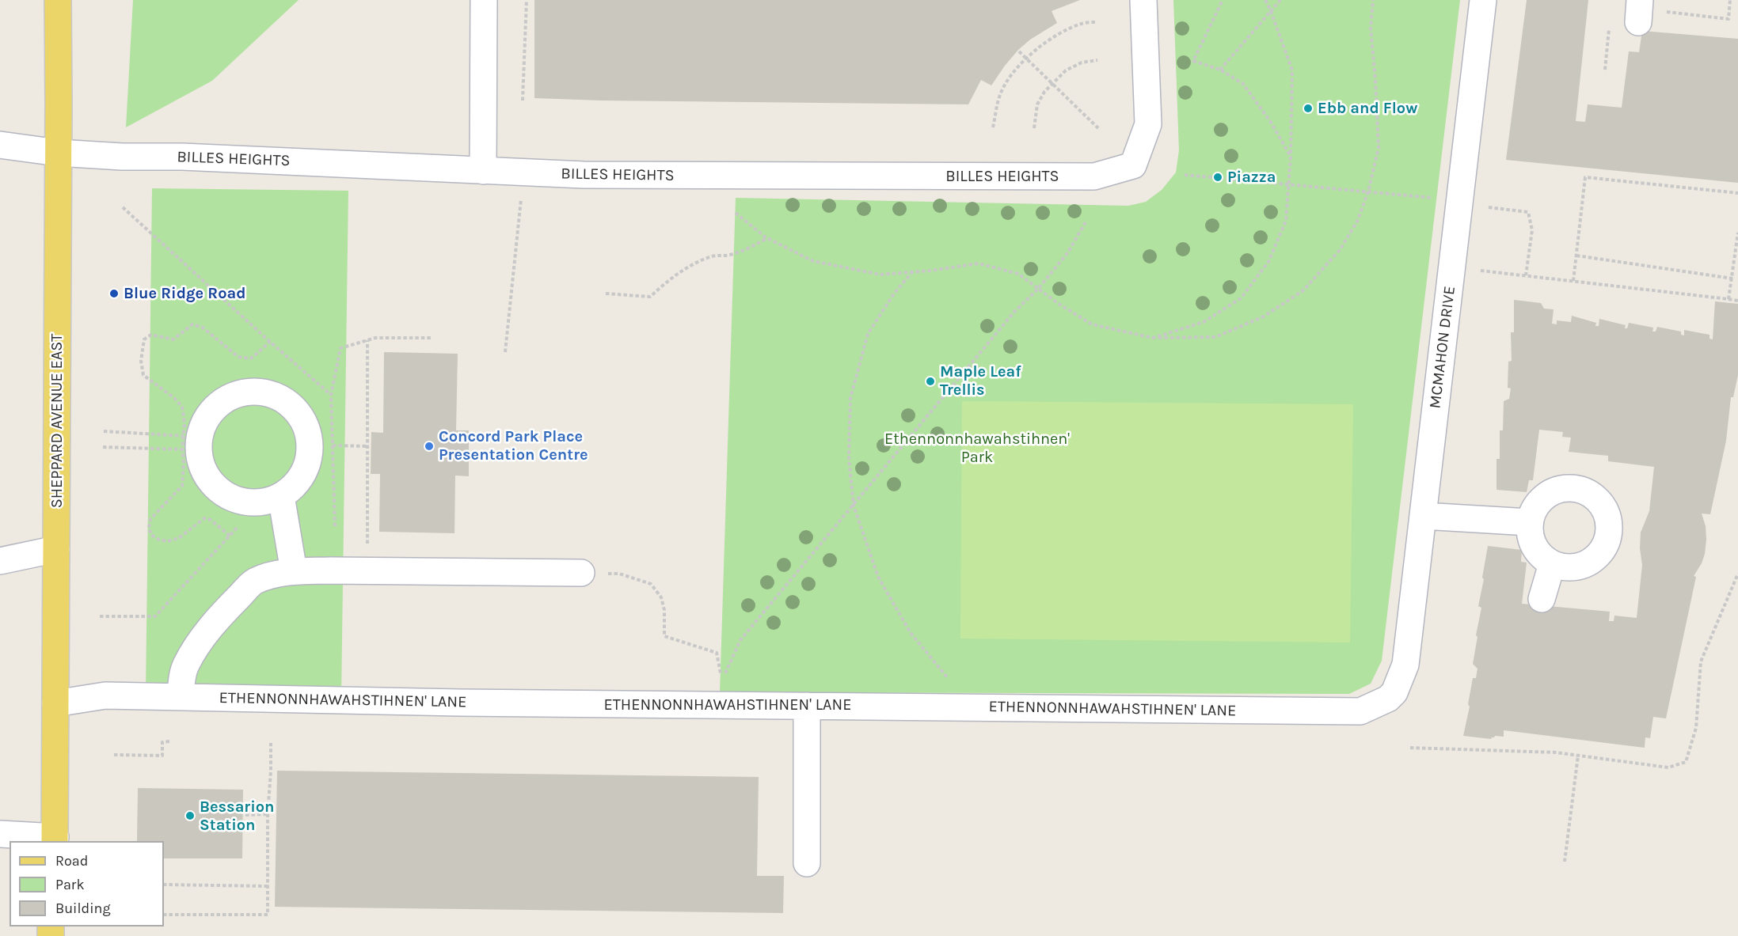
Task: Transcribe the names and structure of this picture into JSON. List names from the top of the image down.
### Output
{
  "streets": {
    "main road": ["SHEPPARD AVENUE EAST"],
    "street": ["BILLES HEIGHTS", "MCMAHON DRIVE", "ETHENNONNHAWAHSTIHNEN' LANE"]
  },
  "crossings": [
    ["BILLES HEIGHTS", "SHEPPARD AVENUE EAST"],
    ["MCMAHON DRIVE", "ETHENNONNHAWAHSTIHNEN' LANE"],
    ["SHEPPARD AVENUE EAST", "ETHENNONNHAWAHSTIHNEN' LANE"]
  ],
  "parks": ["Ethennonnhawahstihnen' Park"],
  "places": [
    "Ebb and Flow",
    "Piazza",
    "Blue Ridge Road",
    "Maple Leaf Trellis",
    "Concord Park Place Presentation Centre",
    "Bessarion Station"
  ],
  "legend": ["Road", "Park", "Building"]
}
